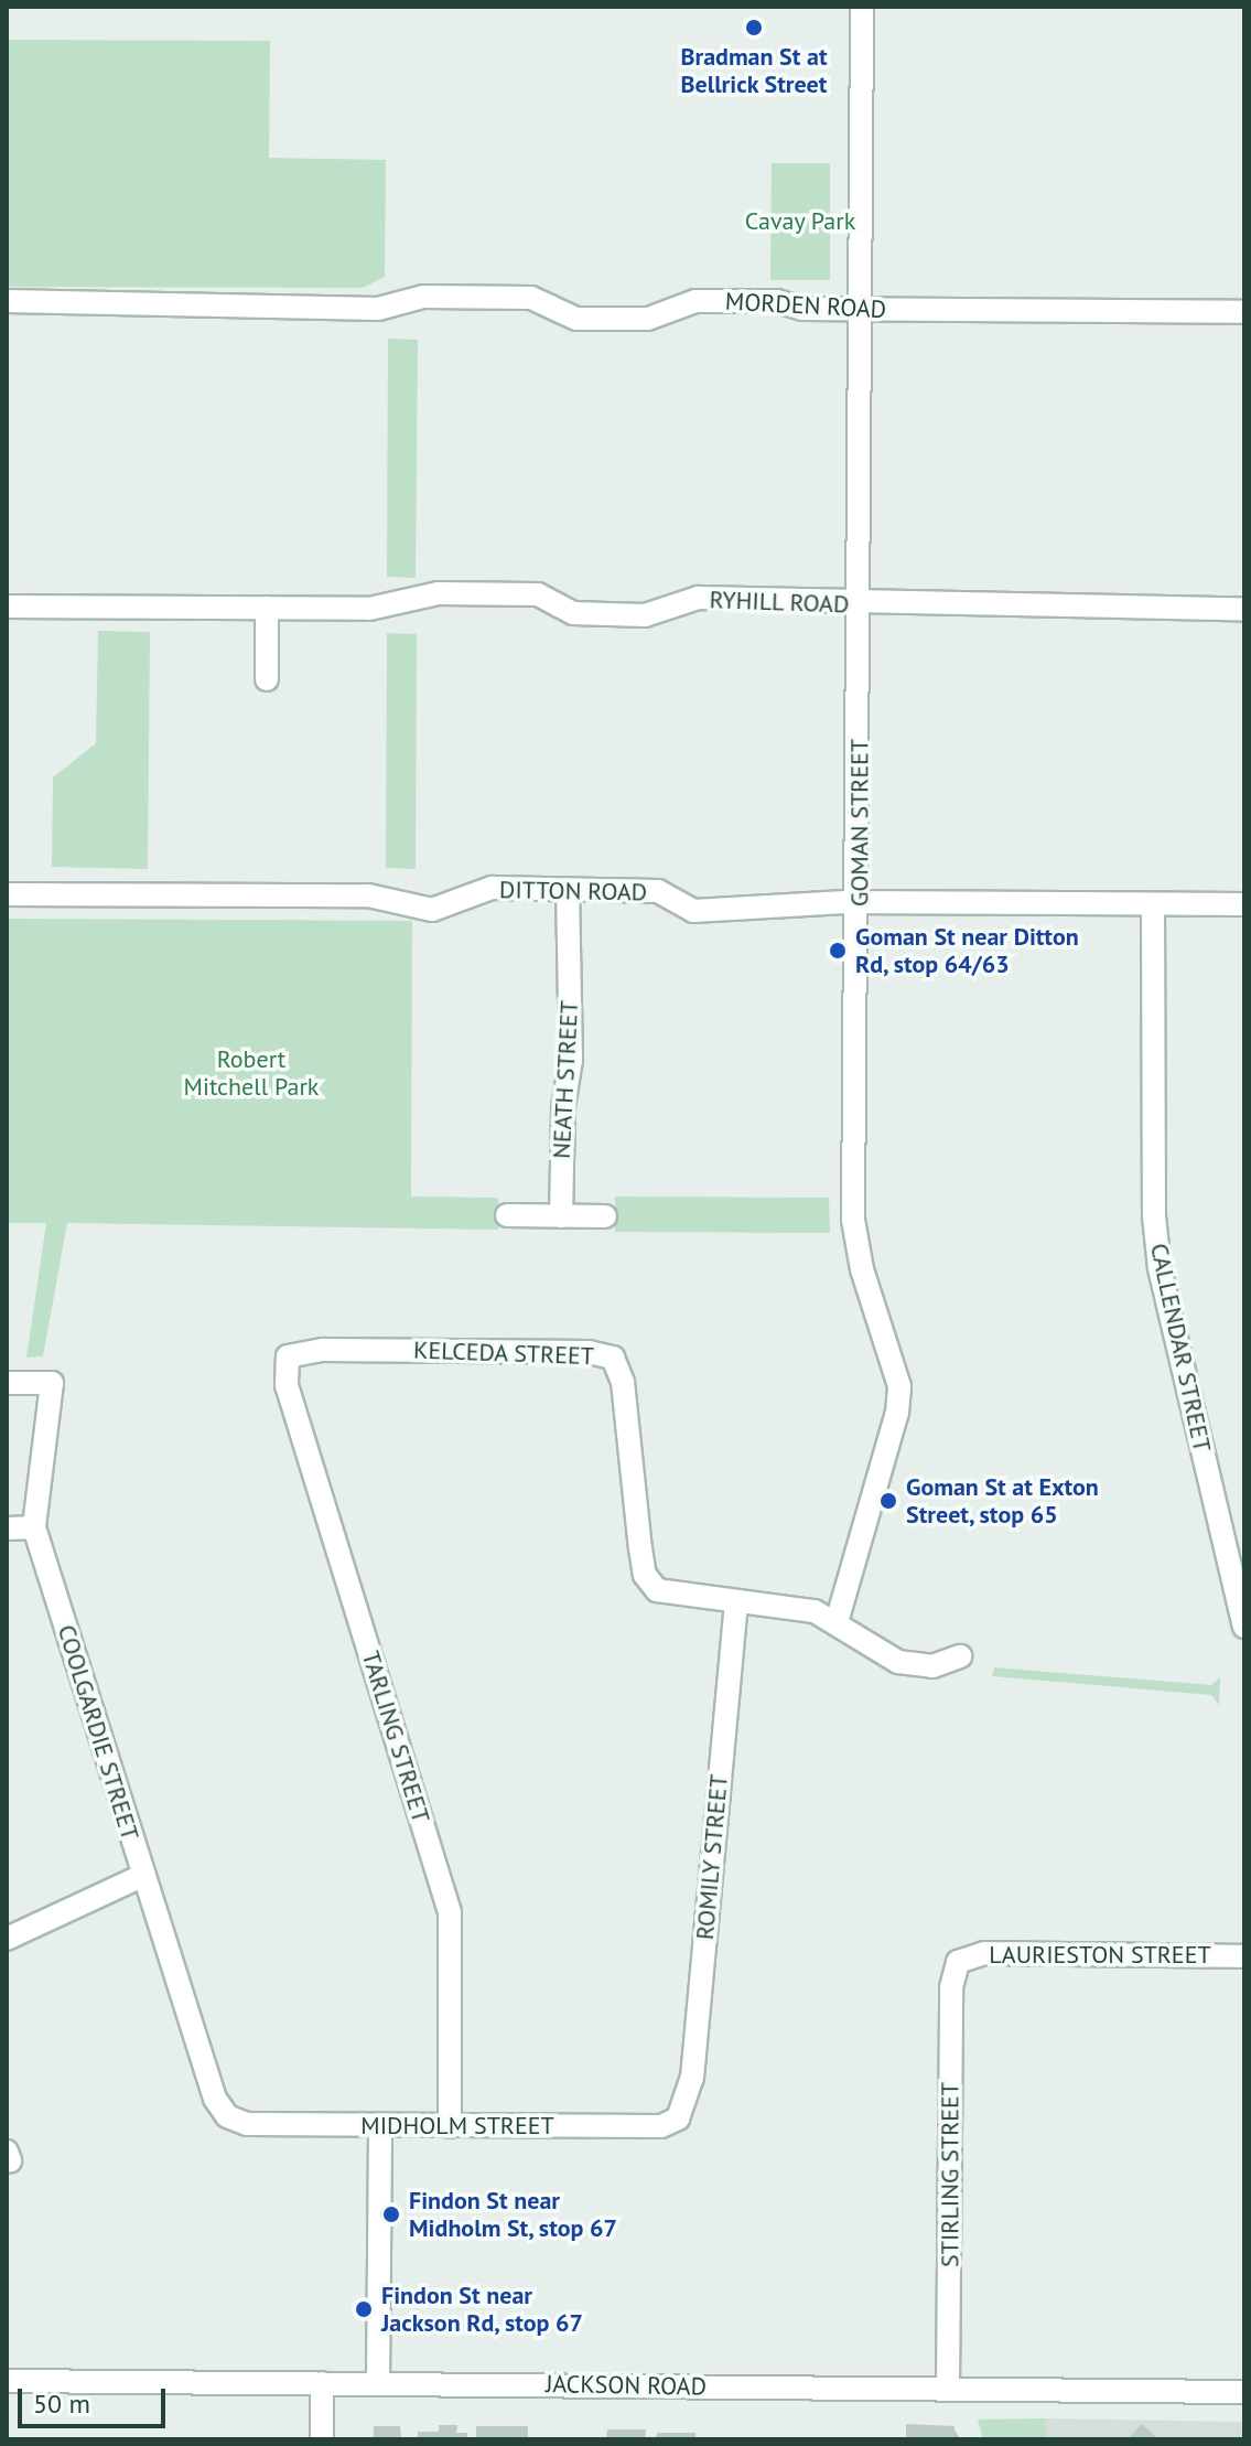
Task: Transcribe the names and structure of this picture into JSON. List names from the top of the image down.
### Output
{
  "streets": {
    "street": [
      "MORDEN ROAD",
      "RYHILL ROAD",
      "GOMAN STREET",
      "DITTON ROAD",
      "NEATH STREET",
      "CALLENDAR STREET",
      "KELCEDA STREET",
      "COOLGARDIE STREET",
      "TARLING STREET",
      "ROMILY STREET",
      "LAURIESTON STREET",
      "MIDHOLM STREET",
      "STIRLING STREET",
      "JACKSON ROAD"
    ]
  },
  "crossings": [
    ["MORDEN ROAD", "GOMAN STREET"],
    ["RYHILL ROAD", "GOMAN STREET"],
    ["GOMAN STREET", "DITTON ROAD"],
    ["GOMAN STREET", "KELCEDA STREET"],
    ["DITTON ROAD", "NEATH STREET"],
    ["DITTON ROAD", "CALLENDAR STREET"],
    ["KELCEDA STREET", "TARLING STREET"],
    ["KELCEDA STREET", "ROMILY STREET"],
    ["COOLGARDIE STREET", "MIDHOLM STREET"],
    ["TARLING STREET", "MIDHOLM STREET"],
    ["ROMILY STREET", "MIDHOLM STREET"],
    ["LAURIESTON STREET", "STIRLING STREET"],
    ["STIRLING STREET", "JACKSON ROAD"]
  ],
  "parks": ["Cavay Park", "Robert Mitchell Park"],
  "places": [
    "Bradman St at Bellrick Street",
    "Goman St near Ditton Rd, stop 64/63",
    "Goman St at Exton Street, stop 65",
    "Findon St near Midholm St, stop 67",
    "Findon St near Jackson Rd, stop 67"
  ],
  "scale_bar": "50 m"
}
